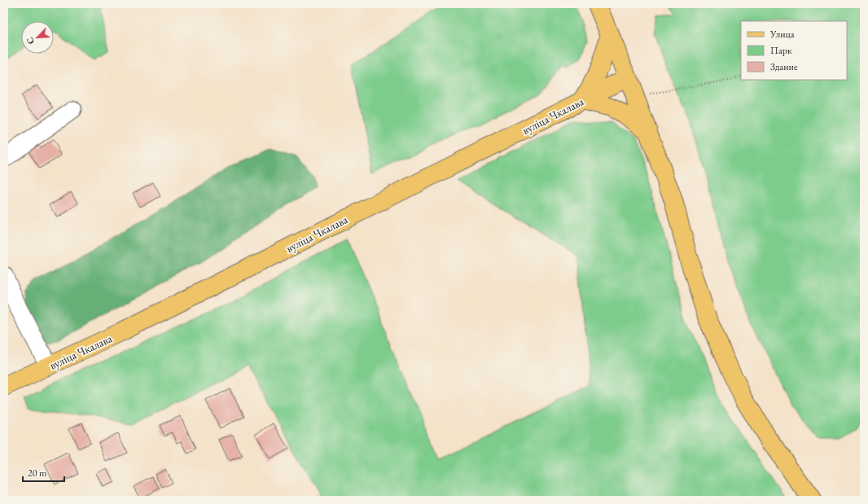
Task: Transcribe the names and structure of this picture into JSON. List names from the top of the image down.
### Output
{
  "streets": {
    "main road": ["вуліца Чкалава"]
  },
  "legend": ["Улица", "Парк", "Здание"],
  "scale_bar": "20 m",
  "north": "bottom left"
}
